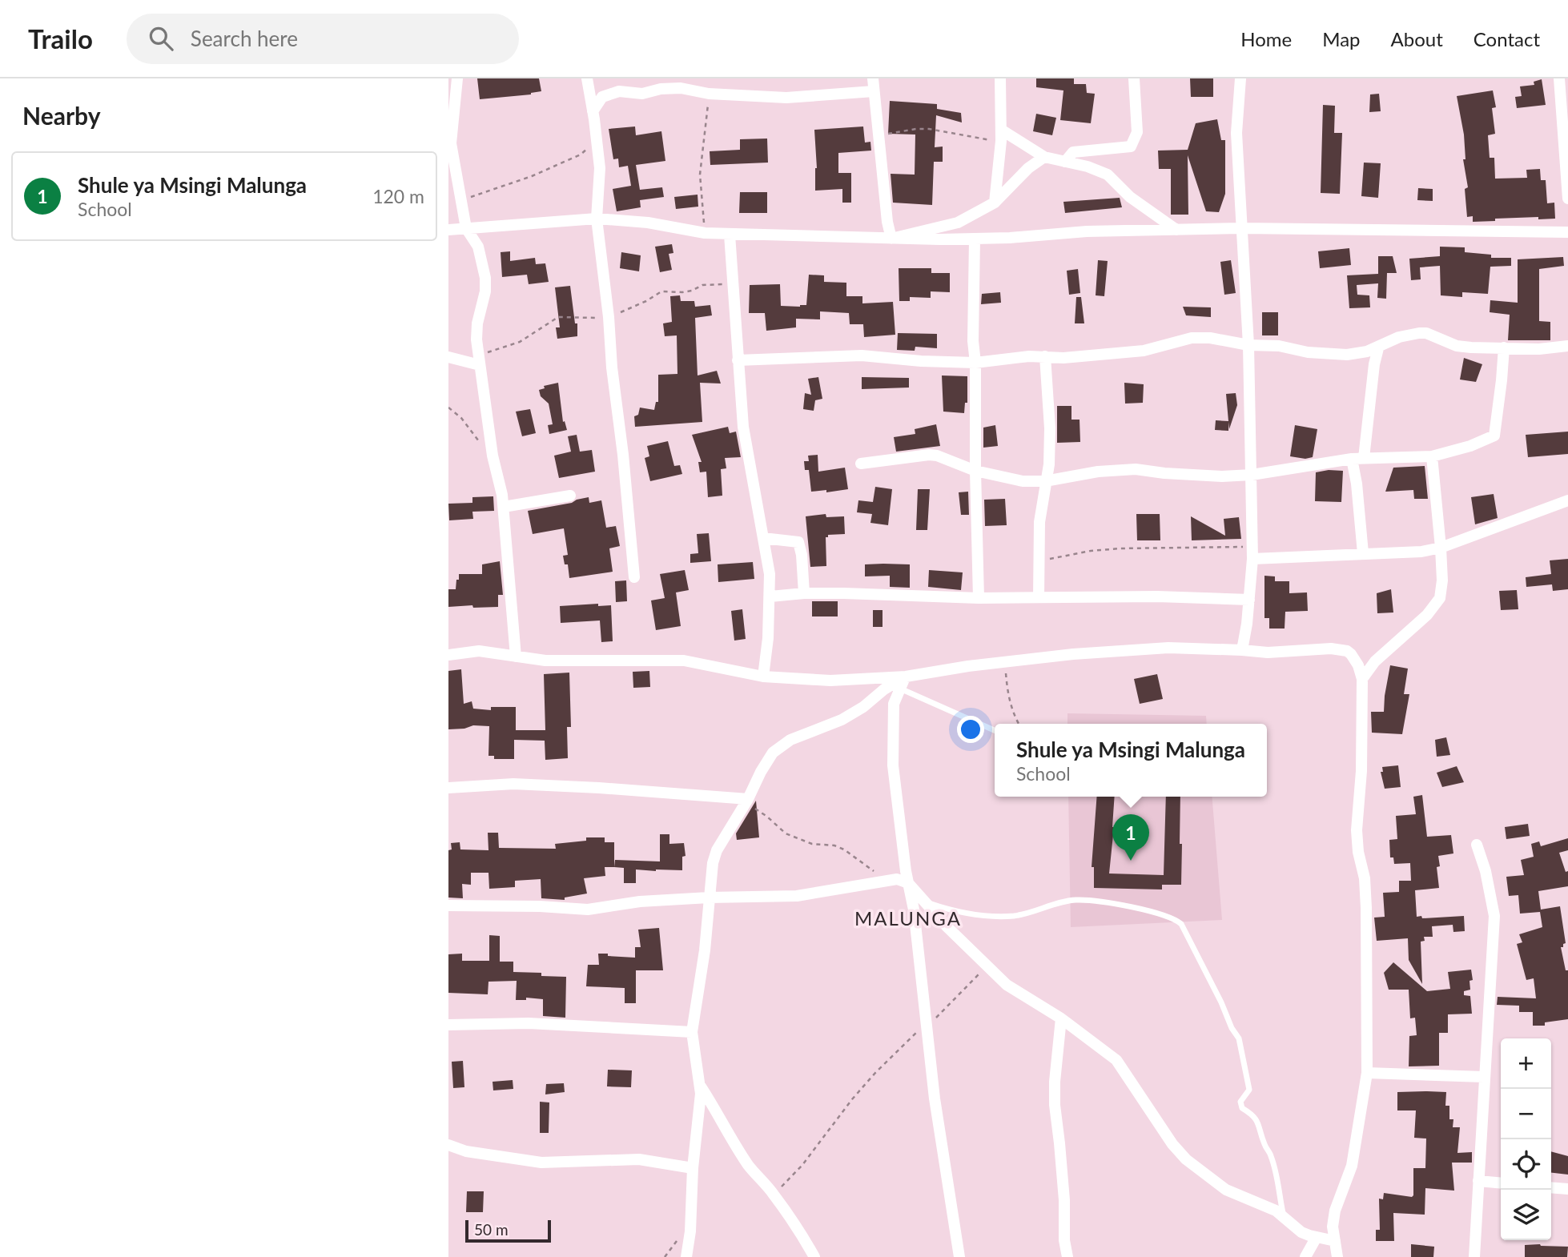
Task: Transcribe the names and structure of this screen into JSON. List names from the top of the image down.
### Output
{
  "districts": ["MALUNGA"],
  "scale_bar": "50 m",
  "page": {
    "header": "Trailo",
    "search": "Search here",
    "nav": [
      "Home",
      "Map",
      "About",
      "Contact"
    ],
    "heading": "Nearby",
    "list": [
      {
        "mark": "1",
        "name": "Shule ya Msingi Malunga",
        "note": "School",
        "value": "120 m"
      }
    ],
    "popup": ["Shule ya Msingi Malunga", "School"],
    "pins": "1",
    "map_buttons": ["+", "−"],
    "scale": "50 m"
  }
}
